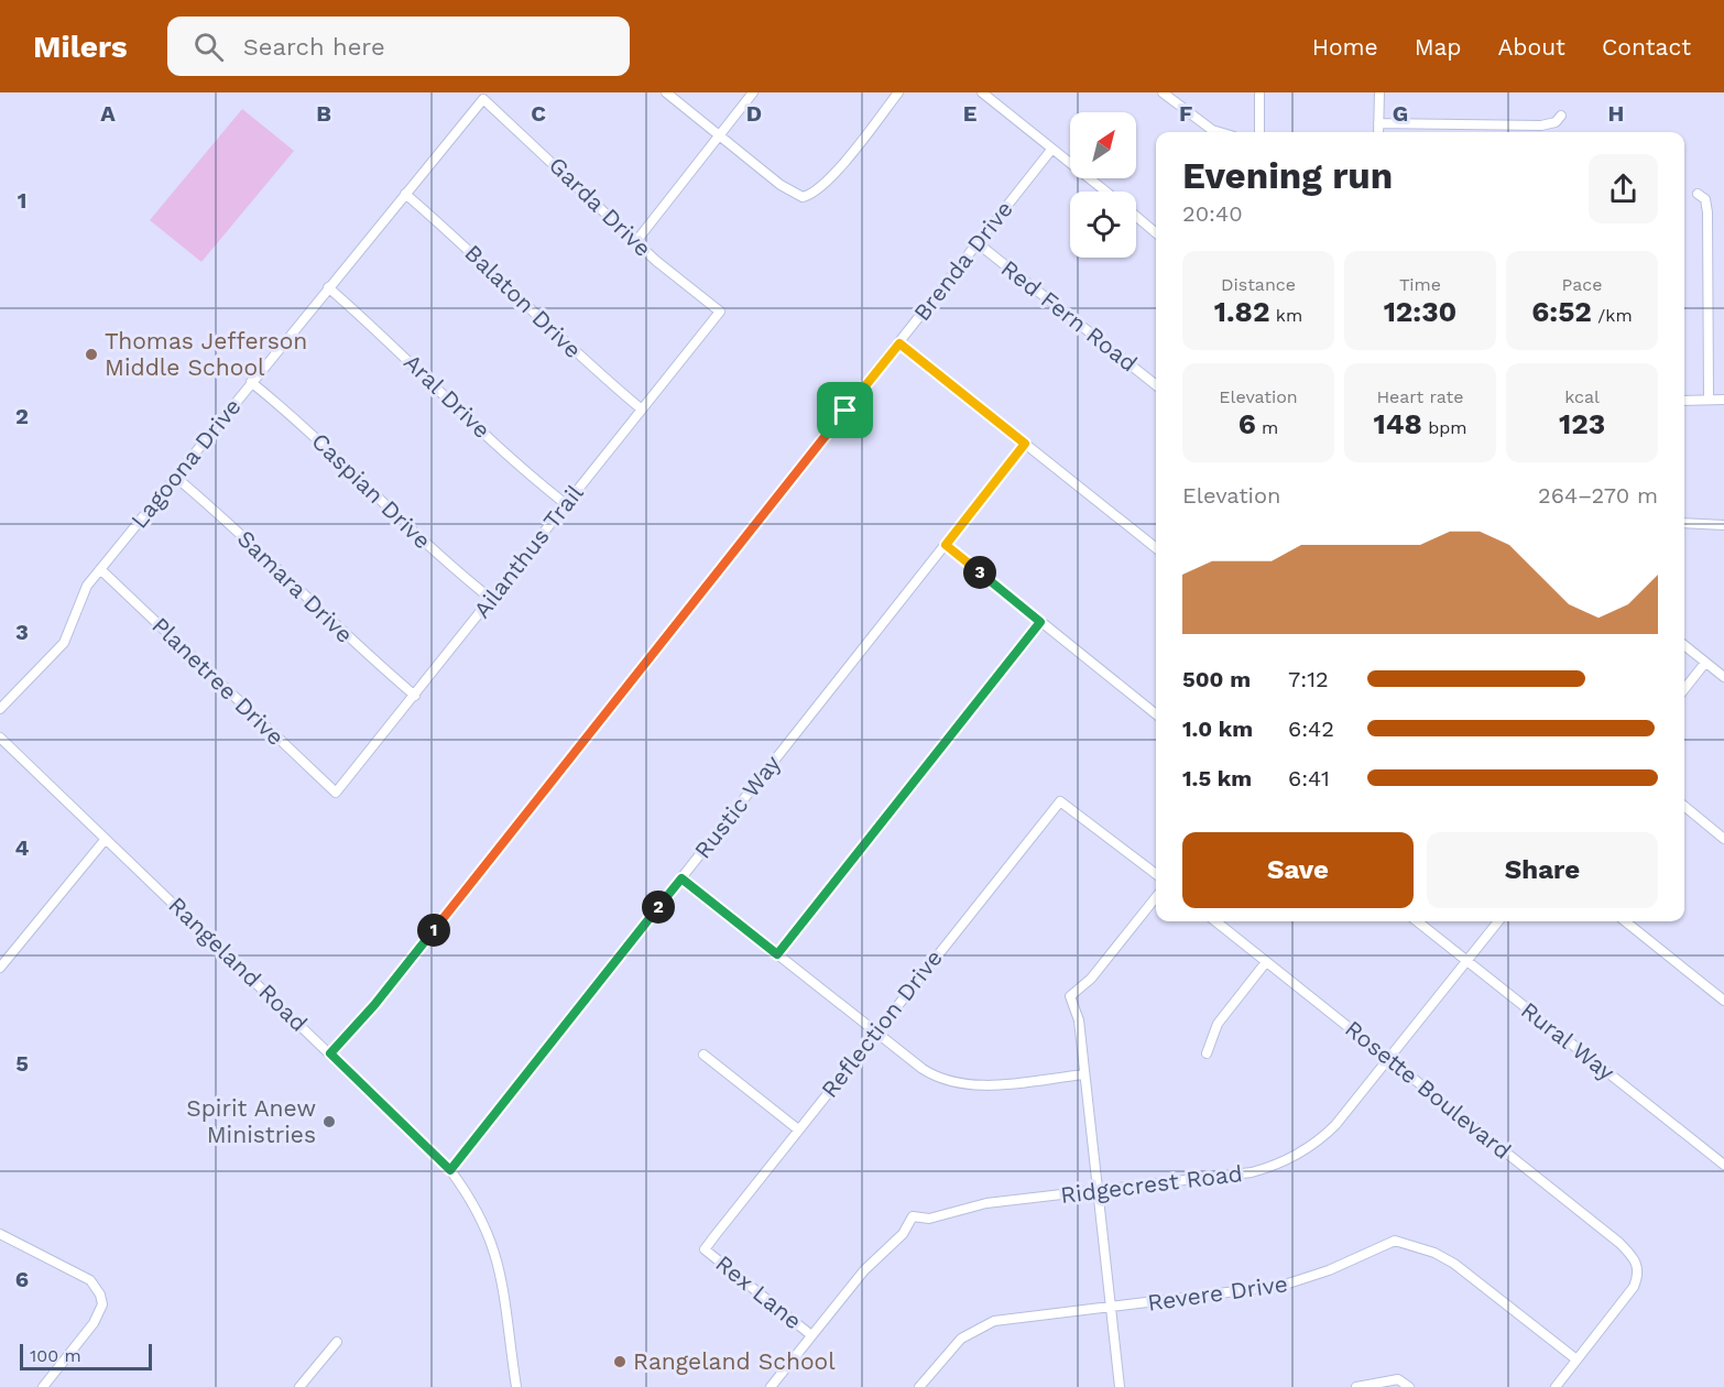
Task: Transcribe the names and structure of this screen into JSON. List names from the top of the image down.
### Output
{
  "streets": {
    "street": [
      "Garda Drive",
      "Brenda Drive",
      "Balaton Drive",
      "Red Fern Road",
      "Aral Drive",
      "Lagoona Drive",
      "Caspian Drive",
      "Ailanthus Trail",
      "Samara Drive",
      "Planetree Drive",
      "Rustic Way",
      "Rangeland Road",
      "Reflection Drive",
      "Rural Way",
      "Rosette Boulevard",
      "Ridgecrest Road",
      "Rex Lane",
      "Revere Drive"
    ]
  },
  "crossings": [
    ["Garda Drive", "Lagoona Drive"],
    ["Garda Drive", "Ailanthus Trail"],
    ["Brenda Drive", "Red Fern Road"],
    ["Brenda Drive", "Rangeland Road"],
    ["Balaton Drive", "Lagoona Drive"],
    ["Balaton Drive", "Ailanthus Trail"],
    ["Aral Drive", "Lagoona Drive"],
    ["Aral Drive", "Ailanthus Trail"],
    ["Lagoona Drive", "Caspian Drive"],
    ["Lagoona Drive", "Samara Drive"],
    ["Lagoona Drive", "Planetree Drive"],
    ["Caspian Drive", "Ailanthus Trail"],
    ["Ailanthus Trail", "Samara Drive"],
    ["Ailanthus Trail", "Planetree Drive"],
    ["Rustic Way", "Rangeland Road"],
    ["Reflection Drive", "Rex Lane"],
    ["Rural Way", "Ridgecrest Road"],
    ["Rosette Boulevard", "Ridgecrest Road"],
    ["Rosette Boulevard", "Revere Drive"],
    ["Ridgecrest Road", "Rex Lane"]
  ],
  "places": ["Thomas Jefferson Middle School", "Spirit Anew Ministries", "Rangeland School"],
  "scale_bar": "100 m",
  "north": "top right",
  "page": {
    "header": "Milers",
    "search": "Search here",
    "nav": [
      "Home",
      "Map",
      "About",
      "Contact"
    ],
    "heading": ["Evening run", "20:40"],
    "stats": [
      ["Distance", "1.82 km"],
      ["Time", "12:30"],
      ["Pace", "6:52 /km"],
      ["Elevation", "6 m"],
      ["Heart rate", "148 bpm"],
      ["kcal", "123"]
    ],
    "chart": ["Elevation", "264–270 m"],
    "pins": ["3", "2", "1"],
    "list": [
      {
        "name": "500 m",
        "note": "7:12"
      },
      {
        "name": "1.0 km",
        "note": "6:42"
      },
      {
        "name": "1.5 km",
        "note": "6:41"
      }
    ],
    "buttons": ["Save", "Share"],
    "scale": "100 m"
  },
  "grid": {
    "columns": [
      "A",
      "B",
      "C",
      "D",
      "E",
      "F",
      "G",
      "H"
    ],
    "rows": [
      "1",
      "2",
      "3",
      "4",
      "5",
      "6"
    ]
  }
}
